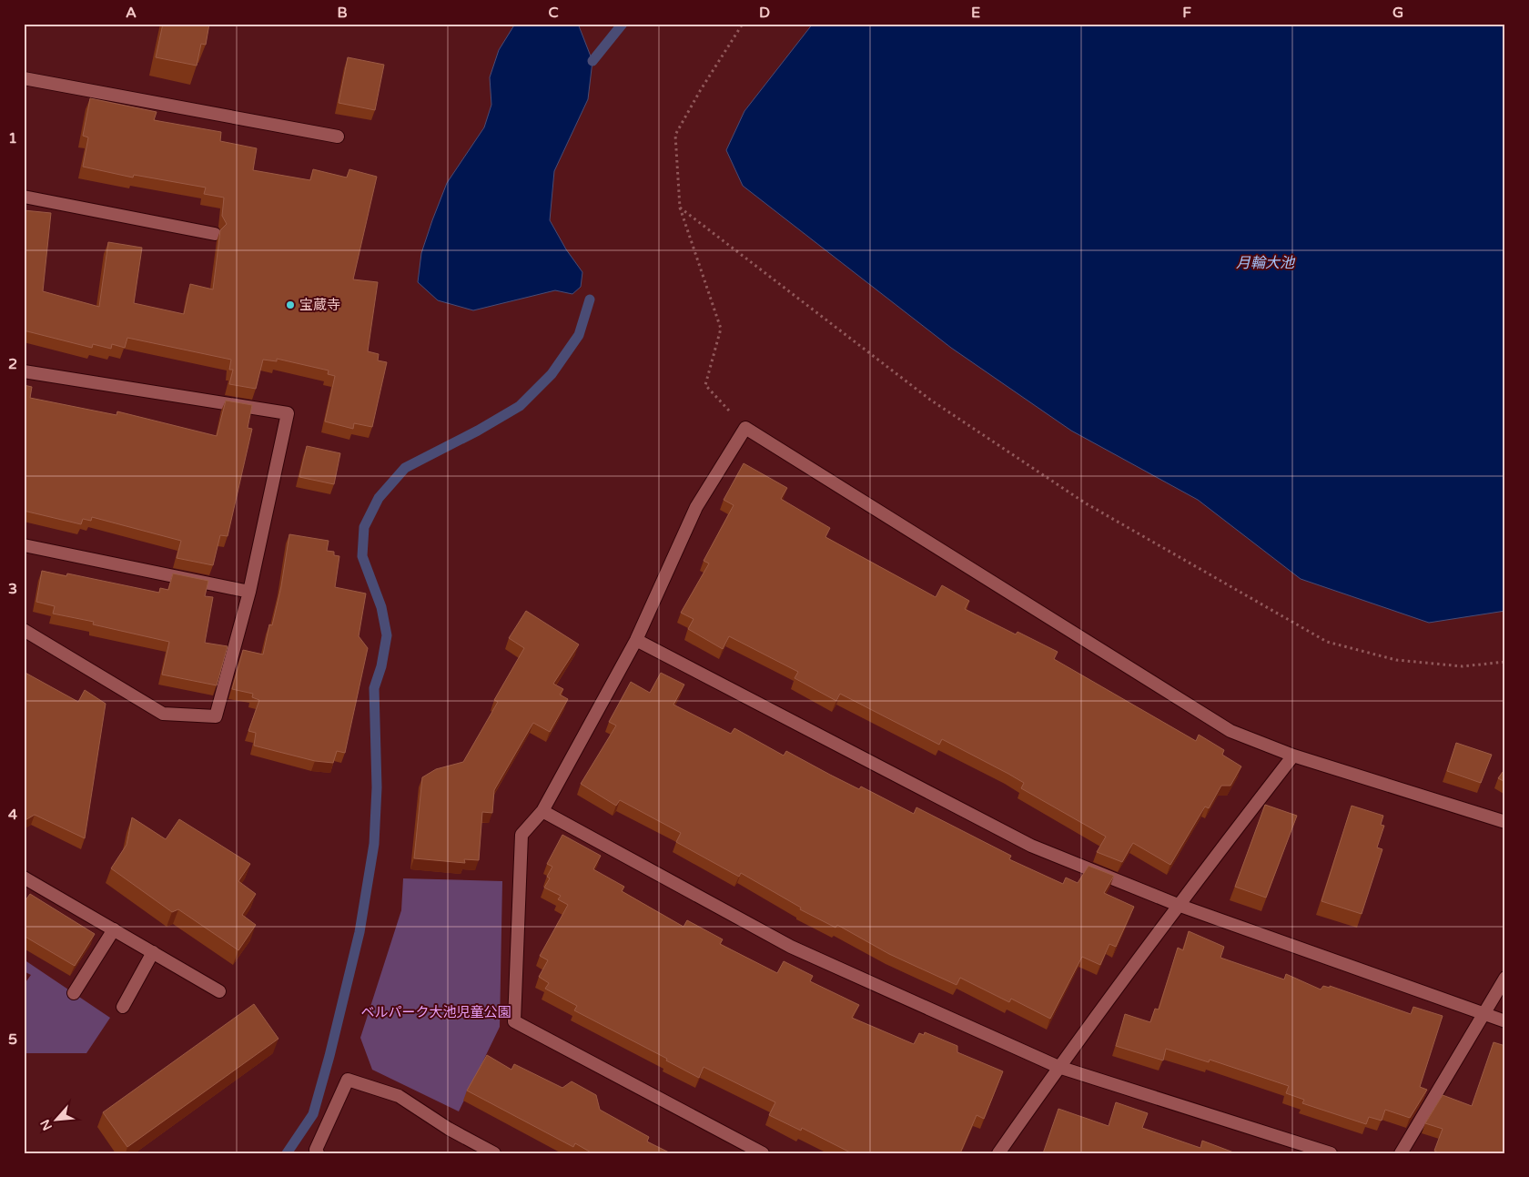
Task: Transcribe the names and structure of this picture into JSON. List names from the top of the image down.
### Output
{
  "water": ["月輪大池"],
  "parks": ["ベルパーク大池児童公園"],
  "places": ["宝蔵寺"],
  "north": "bottom left",
  "grid": {
    "columns": [
      "A",
      "B",
      "C",
      "D",
      "E",
      "F",
      "G"
    ],
    "rows": [
      "1",
      "2",
      "3",
      "4",
      "5"
    ]
  }
}
